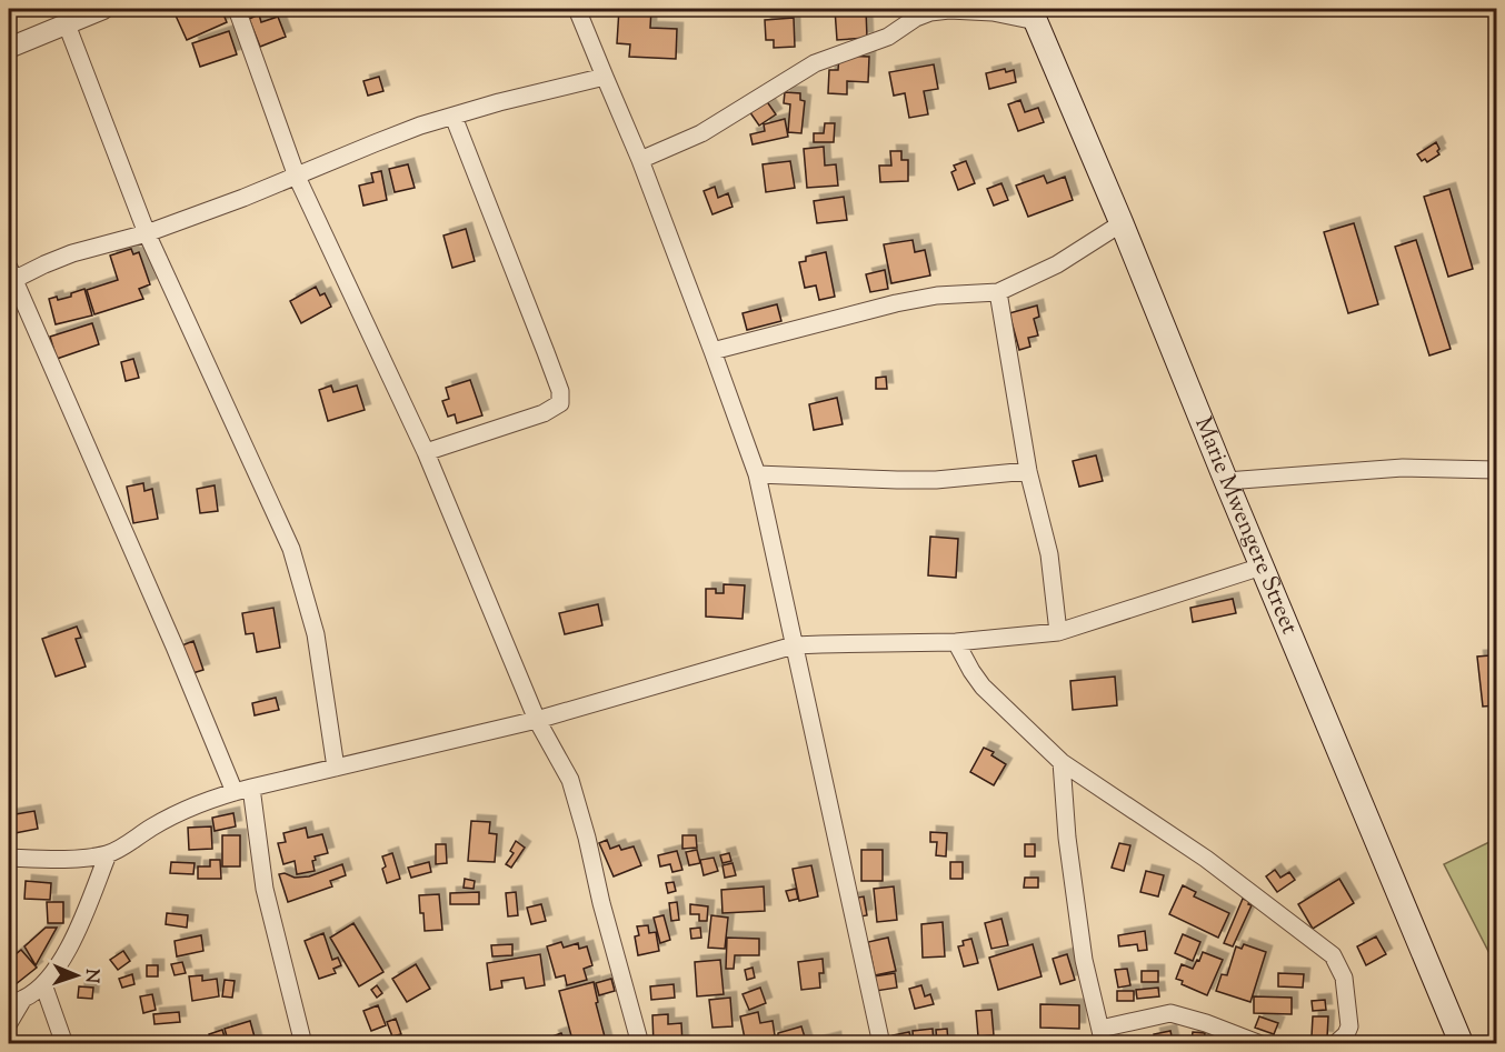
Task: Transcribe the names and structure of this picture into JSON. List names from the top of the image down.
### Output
{
  "streets": {
    "main road": ["Marie Mwengere Street"]
  },
  "north": "right"
}
